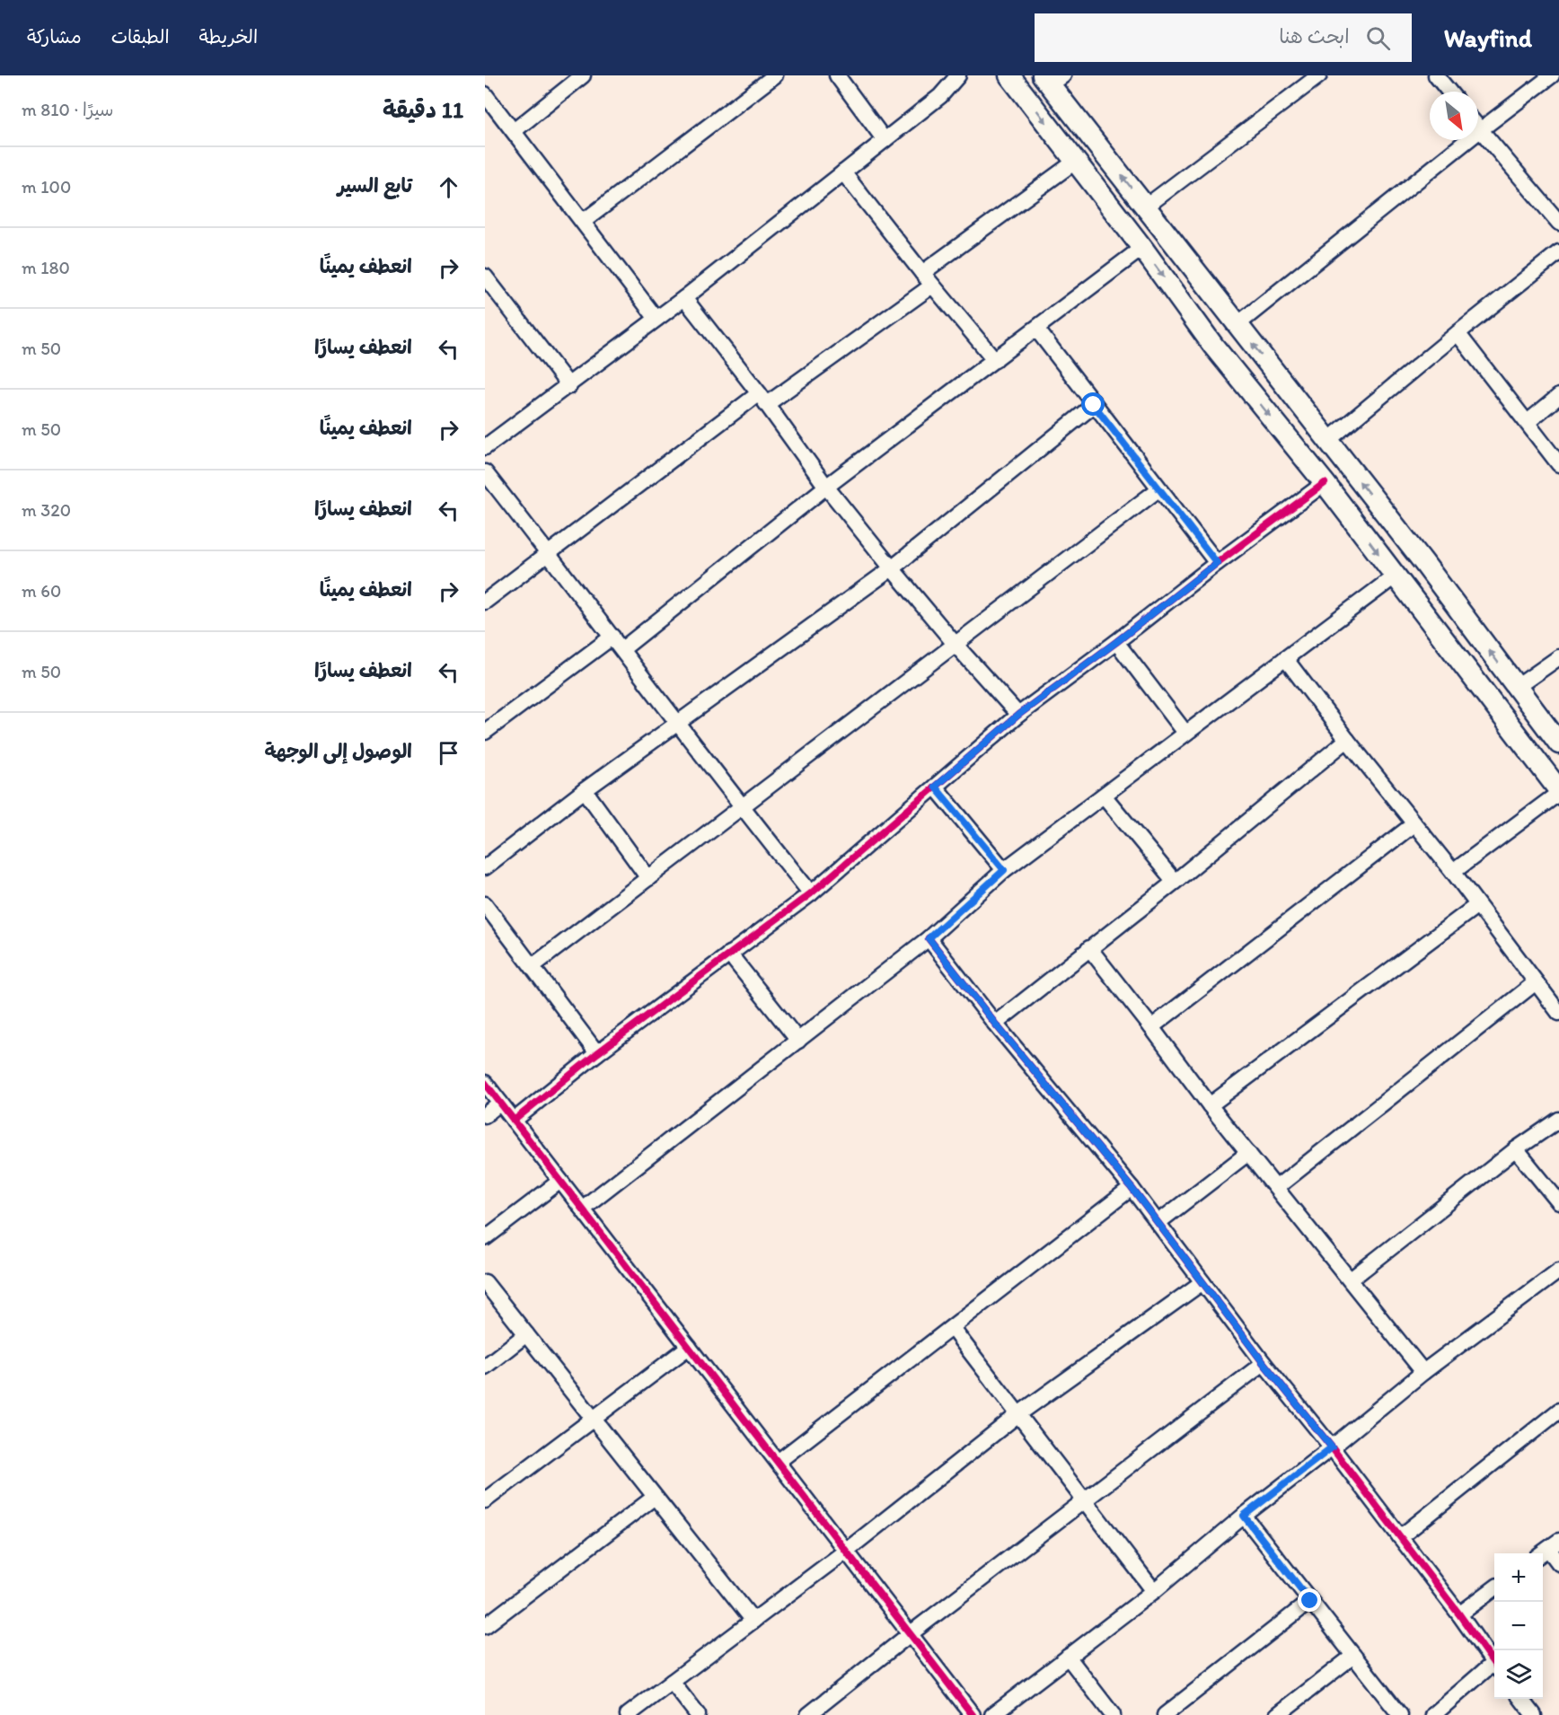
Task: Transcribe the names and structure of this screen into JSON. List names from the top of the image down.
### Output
{
  "north": "bottom right",
  "page": {
    "header": "Wayfind",
    "search": "ابحث هنا",
    "nav": ["الخريطة", "الطبقات", "مشاركة"],
    "heading": ["11 دقيقة", "سيرًا · 810 m"],
    "list": [
      ["تابع السير", "100 m"],
      ["انعطف يمينًا", "180 m"],
      ["انعطف يسارًا", "50 m"],
      ["انعطف يمينًا", "50 m"],
      ["انعطف يسارًا", "320 m"],
      ["انعطف يمينًا", "60 m"],
      ["انعطف يسارًا", "50 m"],
      "الوصول إلى الوجهة"
    ],
    "map_buttons": ["+", "−"]
  }
}
